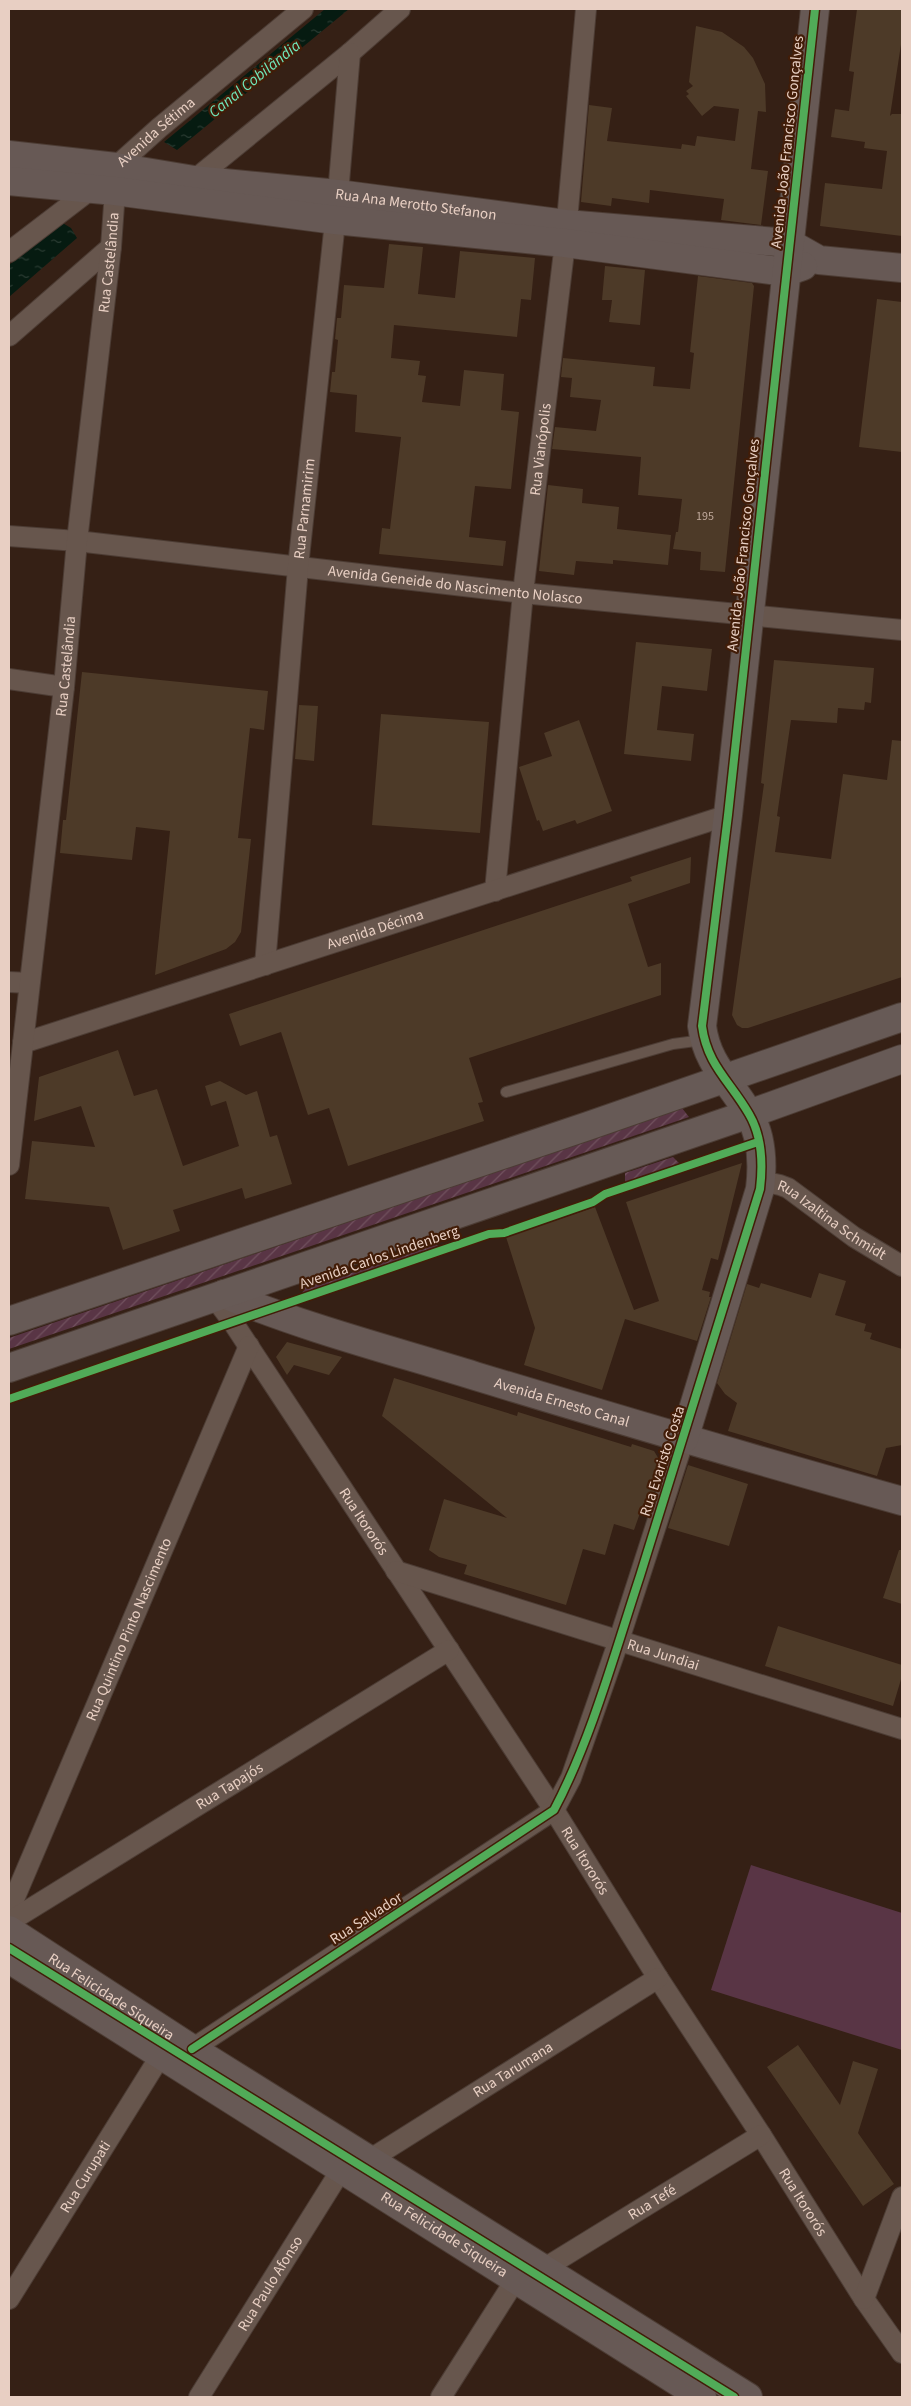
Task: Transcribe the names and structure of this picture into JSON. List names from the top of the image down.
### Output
{
  "streets": {
    "main road": ["Avenida Carlos Lindenberg"],
    "street": [
      "Avenida Sétima",
      "Avenida João Francisco Gonçalves",
      "Rua Ana Merotto Stefanon",
      "Rua Castelândia",
      "Rua Vianópolis",
      "Rua Parnamirim",
      "Avenida Geneide do Nascimento Nolasco",
      "Avenida Décima",
      "Rua Izaltina Schmidt",
      "Avenida Ernesto Canal",
      "Rua Evaristo Costa",
      "Rua Itororós",
      "Rua Quintino Pinto Nascimento",
      "Rua Jundiai",
      "Rua Tapajós",
      "Rua Salvador",
      "Rua Felicidade Siqueira",
      "Rua Tarumana",
      "Rua Curupati",
      "Rua Tefé",
      "Rua Paulo Afonso"
    ]
  },
  "crossings": [
    ["Avenida Sétima", "Rua Ana Merotto Stefanon"],
    ["Avenida Sétima", "Rua Castelândia"],
    ["Avenida João Francisco Gonçalves", "Rua Ana Merotto Stefanon"],
    ["Avenida João Francisco Gonçalves", "Avenida Geneide do Nascimento Nolasco"],
    ["Avenida João Francisco Gonçalves", "Avenida Décima"],
    ["Rua Ana Merotto Stefanon", "Rua Castelândia"],
    ["Rua Ana Merotto Stefanon", "Rua Vianópolis"],
    ["Rua Ana Merotto Stefanon", "Rua Parnamirim"],
    ["Rua Castelândia", "Avenida Geneide do Nascimento Nolasco"],
    ["Rua Castelândia", "Avenida Décima"],
    ["Rua Vianópolis", "Avenida Geneide do Nascimento Nolasco"],
    ["Rua Vianópolis", "Avenida Décima"],
    ["Rua Parnamirim", "Avenida Geneide do Nascimento Nolasco"],
    ["Rua Parnamirim", "Avenida Décima"],
    ["Rua Izaltina Schmidt", "Rua Evaristo Costa"],
    ["Avenida Carlos Lindenberg", "Avenida Ernesto Canal"],
    ["Avenida Carlos Lindenberg", "Rua Evaristo Costa"],
    ["Avenida Carlos Lindenberg", "Rua Itororós"],
    ["Avenida Ernesto Canal", "Rua Evaristo Costa"],
    ["Avenida Ernesto Canal", "Rua Itororós"],
    ["Rua Evaristo Costa", "Rua Itororós"],
    ["Rua Evaristo Costa", "Rua Jundiai"],
    ["Rua Evaristo Costa", "Rua Salvador"],
    ["Rua Itororós", "Rua Quintino Pinto Nascimento"],
    ["Rua Itororós", "Rua Jundiai"],
    ["Rua Itororós", "Rua Tapajós"],
    ["Rua Itororós", "Rua Salvador"],
    ["Rua Itororós", "Rua Tarumana"],
    ["Rua Itororós", "Rua Tefé"],
    ["Rua Salvador", "Rua Felicidade Siqueira"],
    ["Rua Felicidade Siqueira", "Rua Tarumana"],
    ["Rua Felicidade Siqueira", "Rua Curupati"],
    ["Rua Felicidade Siqueira", "Rua Tefé"],
    ["Rua Felicidade Siqueira", "Rua Paulo Afonso"]
  ],
  "water": ["Canal Cobilândia"],
  "house_numbers": ["195"]
}
